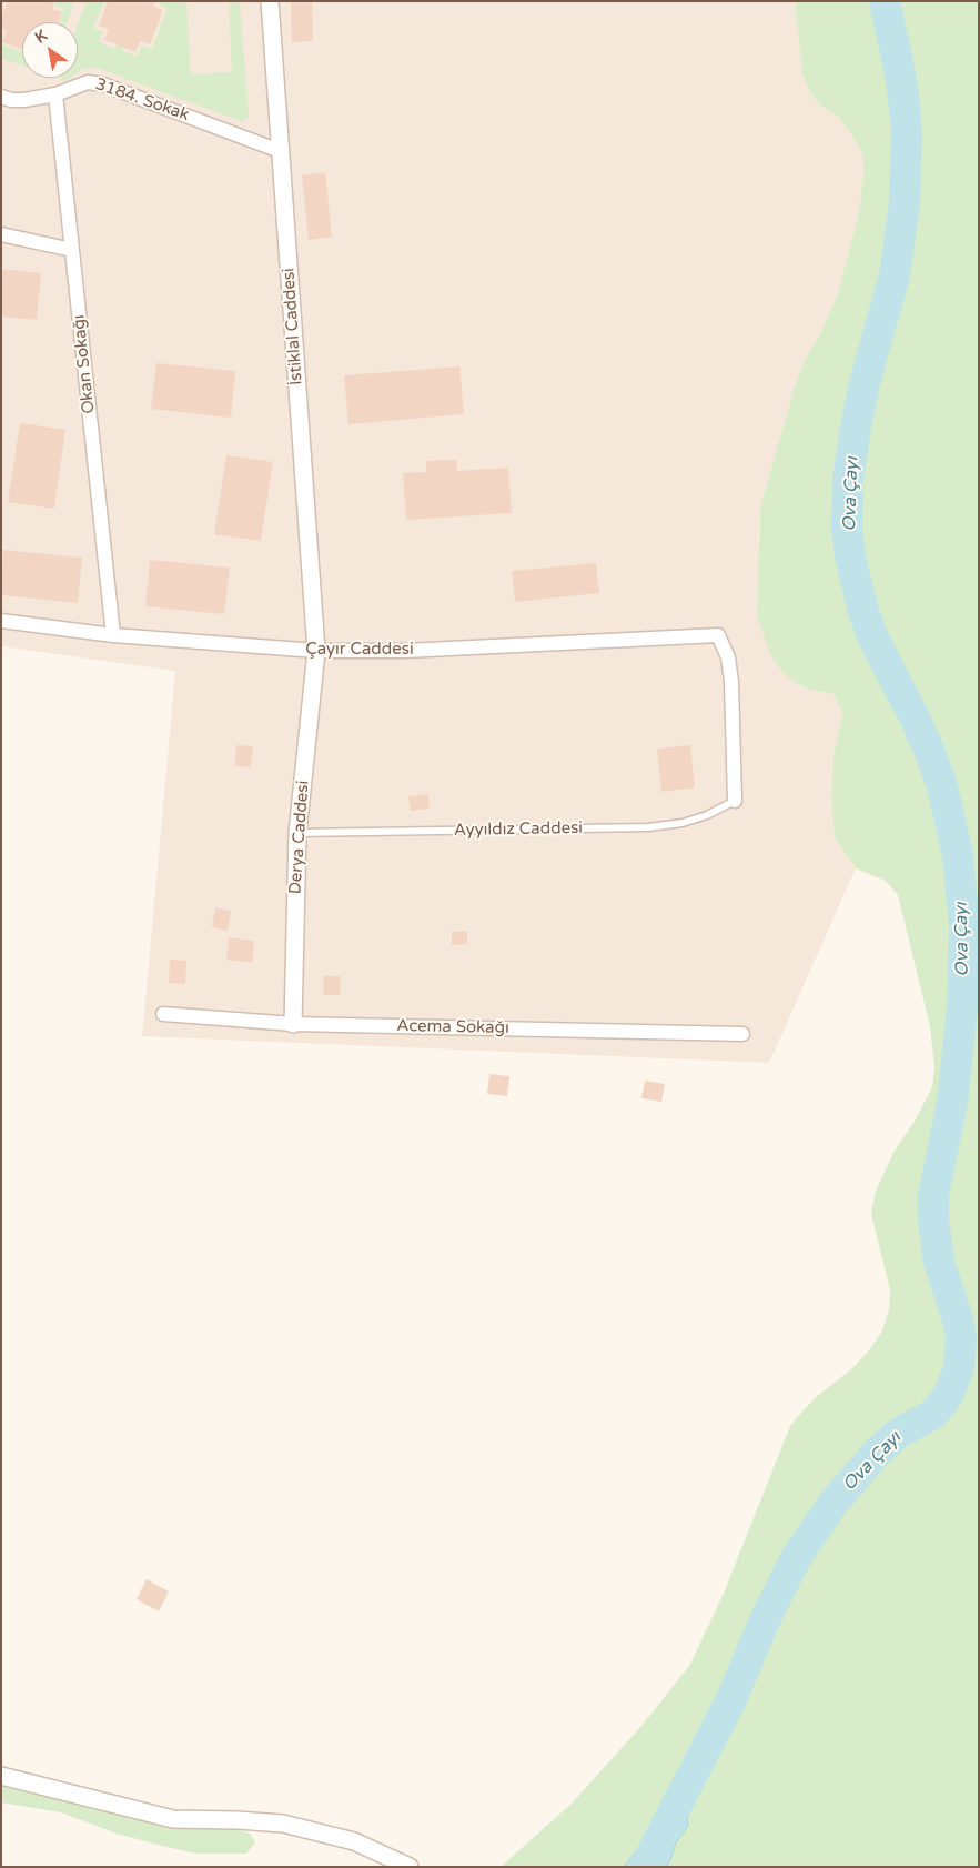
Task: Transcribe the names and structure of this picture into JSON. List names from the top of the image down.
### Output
{
  "streets": {
    "street": [
      "3184. Sokak",
      "İstiklal Caddesi",
      "Okan Sokağı",
      "Çayır Caddesi",
      "Derya Caddesi",
      "Acema Sokağı"
    ],
    "lane": ["Ayyıldız Caddesi"]
  },
  "crossings": [
    ["3184. Sokak", "İstiklal Caddesi"],
    ["3184. Sokak", "Okan Sokağı"],
    ["İstiklal Caddesi", "Çayır Caddesi"],
    ["İstiklal Caddesi", "Derya Caddesi"],
    ["Okan Sokağı", "Çayır Caddesi"],
    ["Çayır Caddesi", "Ayyıldız Caddesi"],
    ["Çayır Caddesi", "Derya Caddesi"],
    ["Ayyıldız Caddesi", "Derya Caddesi"],
    ["Derya Caddesi", "Acema Sokağı"]
  ],
  "water": ["Ova Çayı"],
  "north": "top left"
}
